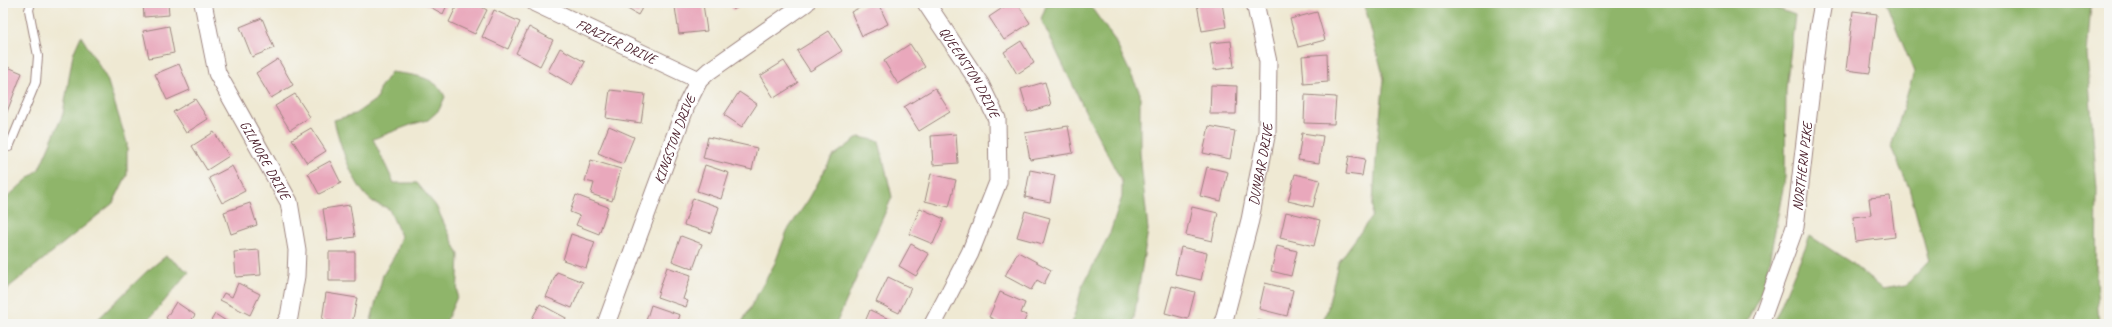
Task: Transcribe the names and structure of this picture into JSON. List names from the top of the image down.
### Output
{
  "streets": {
    "street": [
      "FRAZIER DRIVE",
      "QUEENSTON DRIVE",
      "KINGSTON DRIVE",
      "GILMORE DRIVE",
      "DUNBAR DRIVE",
      "NORTHERN PIKE"
    ]
  },
  "crossings": [
    ["FRAZIER DRIVE", "KINGSTON DRIVE"]
  ]
}
